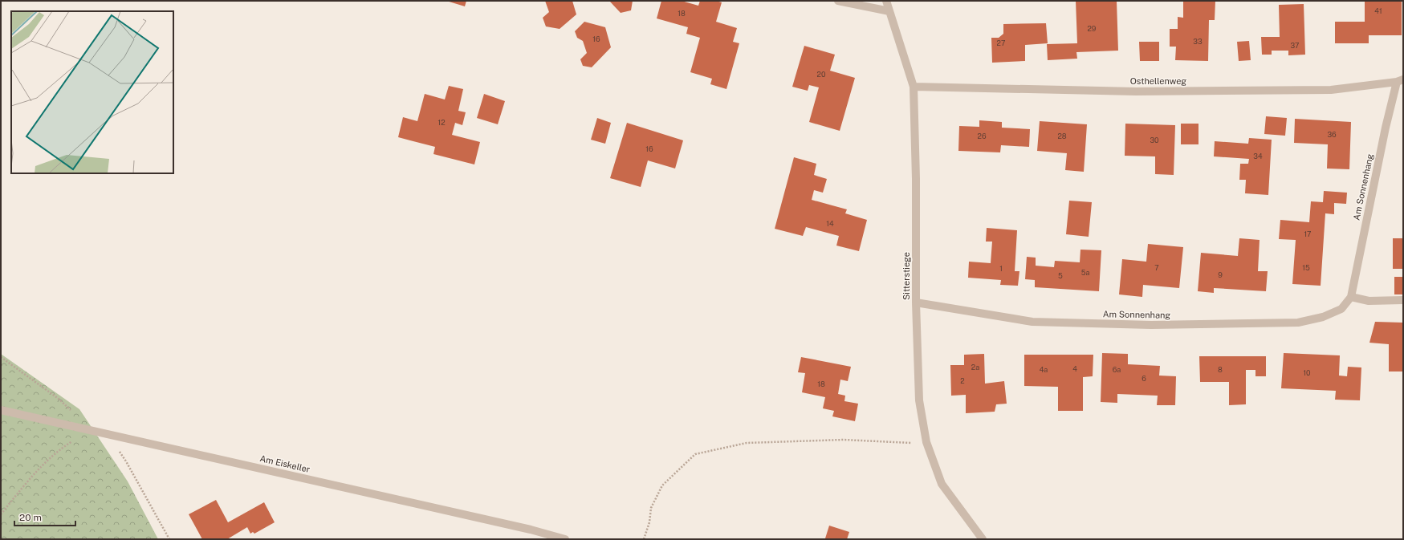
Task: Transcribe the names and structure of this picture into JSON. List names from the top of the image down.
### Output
{
  "streets": {
    "street": [
      "Osthellenweg",
      "Am Sonnenhang",
      "Sitterstiege",
      "Am Eiskeller"
    ]
  },
  "crossings": [
    ["Osthellenweg", "Am Sonnenhang"],
    ["Osthellenweg", "Sitterstiege"],
    ["Am Sonnenhang", "Sitterstiege"]
  ],
  "house_numbers": [
    "41",
    "18",
    "29",
    "16",
    "33",
    "27",
    "37",
    "20",
    "12",
    "36",
    "26",
    "28",
    "30",
    "16",
    "34",
    "14",
    "17",
    "7",
    "15",
    "1",
    "5a",
    "9",
    "5",
    "2a",
    "4",
    "4a",
    "6a",
    "8",
    "10",
    "6",
    "2",
    "18"
  ],
  "scale_bar": "20 m"
}
